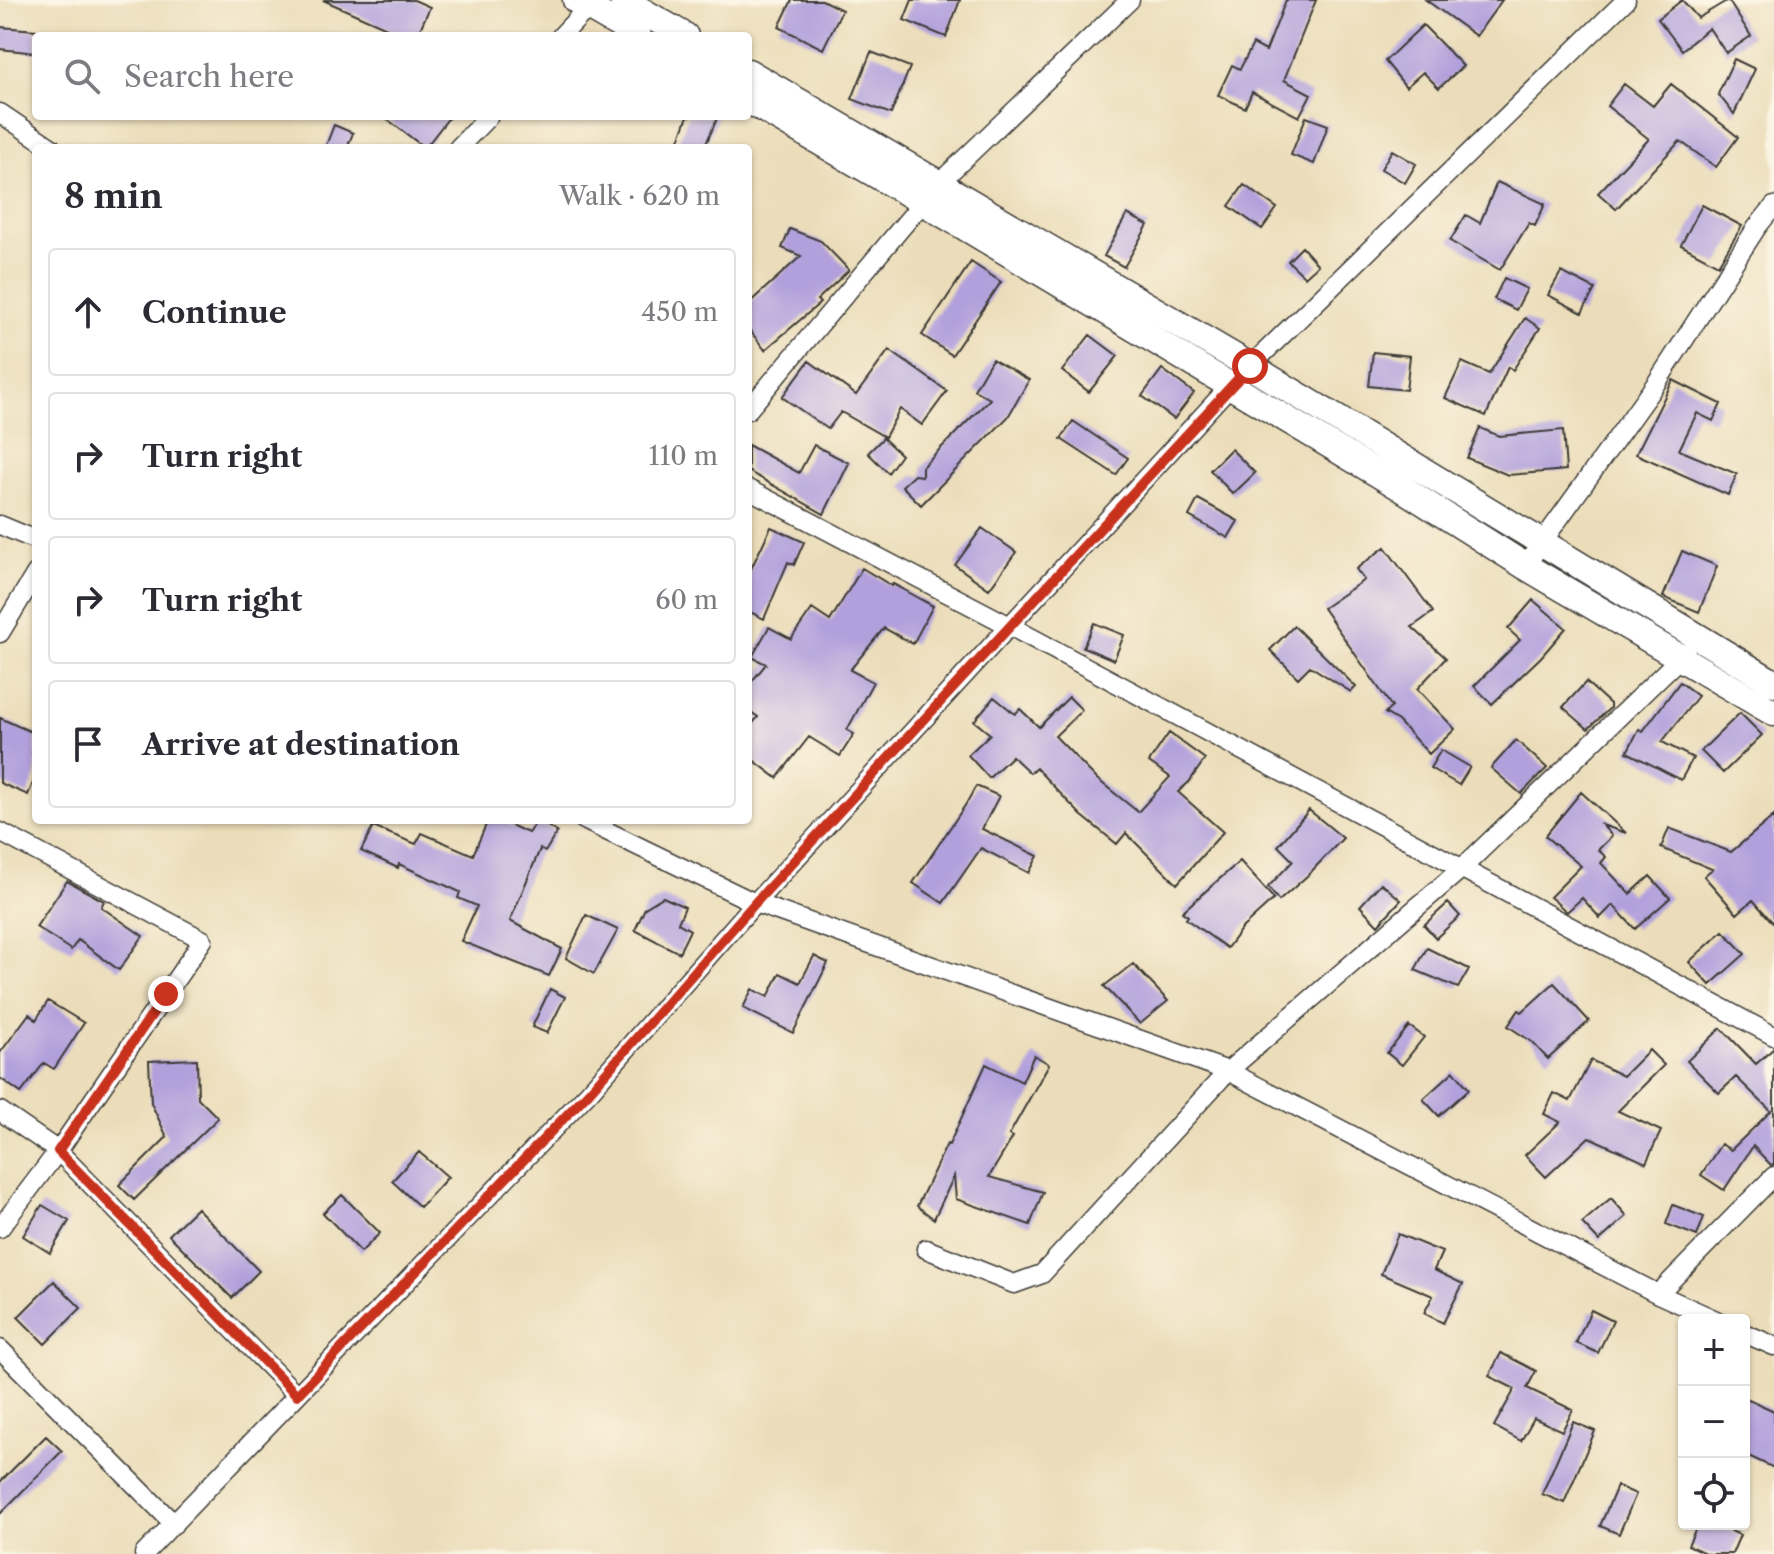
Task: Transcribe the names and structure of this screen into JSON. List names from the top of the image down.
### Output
{
  "page": {
    "search": "Search here",
    "heading": ["8 min", "Walk · 620 m"],
    "list": [
      ["Continue", "450 m"],
      ["Turn right", "110 m"],
      ["Turn right", "60 m"],
      "Arrive at destination"
    ],
    "map_buttons": ["+", "−"]
  }
}
